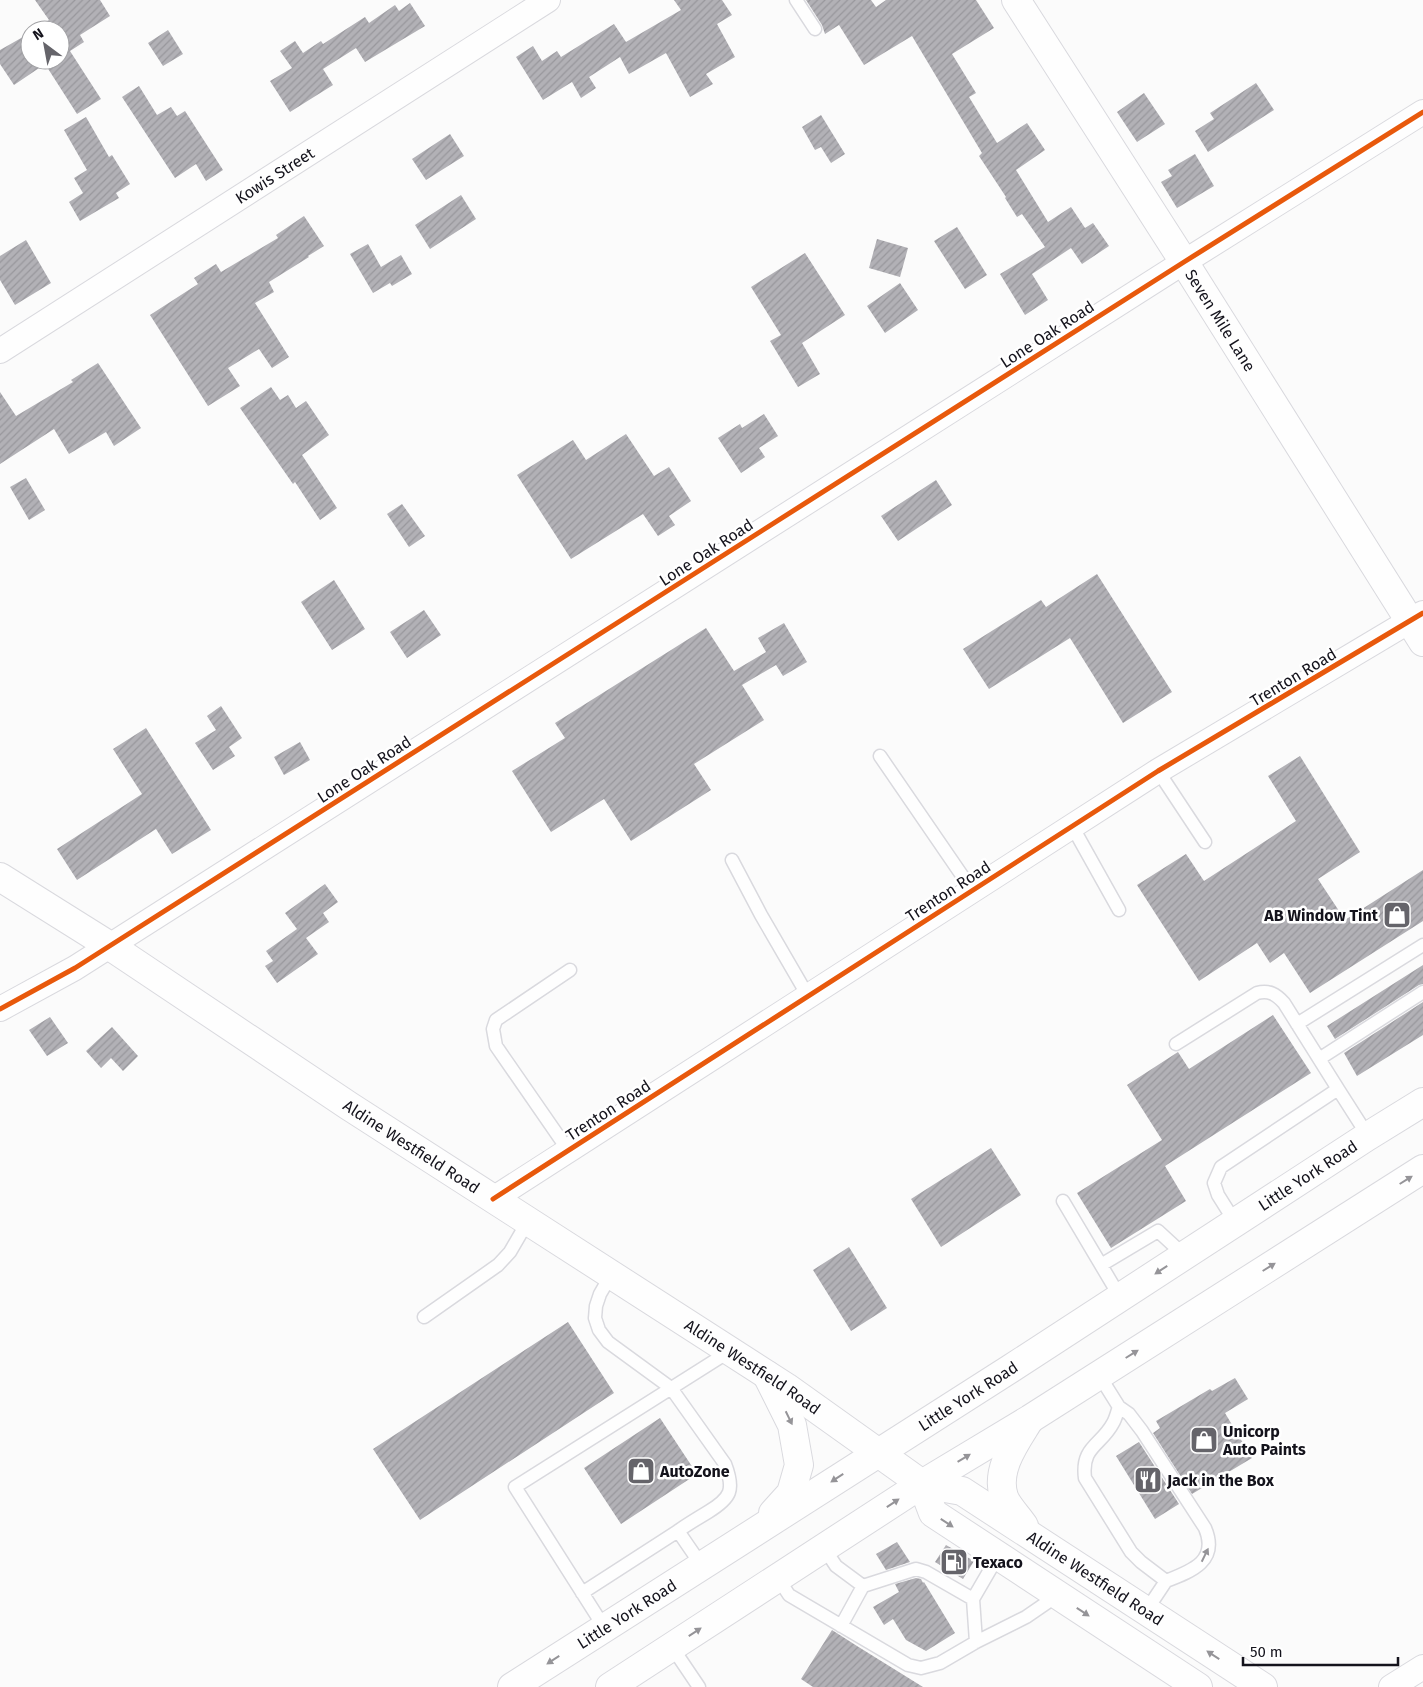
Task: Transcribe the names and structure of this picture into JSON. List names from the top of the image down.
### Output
{
  "streets": {
    "main road": ["Seven Mile Lane", "Aldine Westfield Road", "Little York Road"],
    "street": ["Kowis Street", "Lone Oak Road", "Trenton Road"]
  },
  "crossings": [
    ["Seven Mile Lane", "Lone Oak Road"],
    ["Seven Mile Lane", "Trenton Road"],
    ["Lone Oak Road", "Aldine Westfield Road"],
    ["Trenton Road", "Aldine Westfield Road"],
    ["Aldine Westfield Road", "Little York Road"]
  ],
  "places": {
    "shop": ["AB Window Tint", "Unicorp Auto Paints", "AutoZone"],
    "restaurant": ["Jack in the Box"],
    "fuel station": ["Texaco"]
  },
  "scale_bar": "50 m",
  "north": "top left"
}
